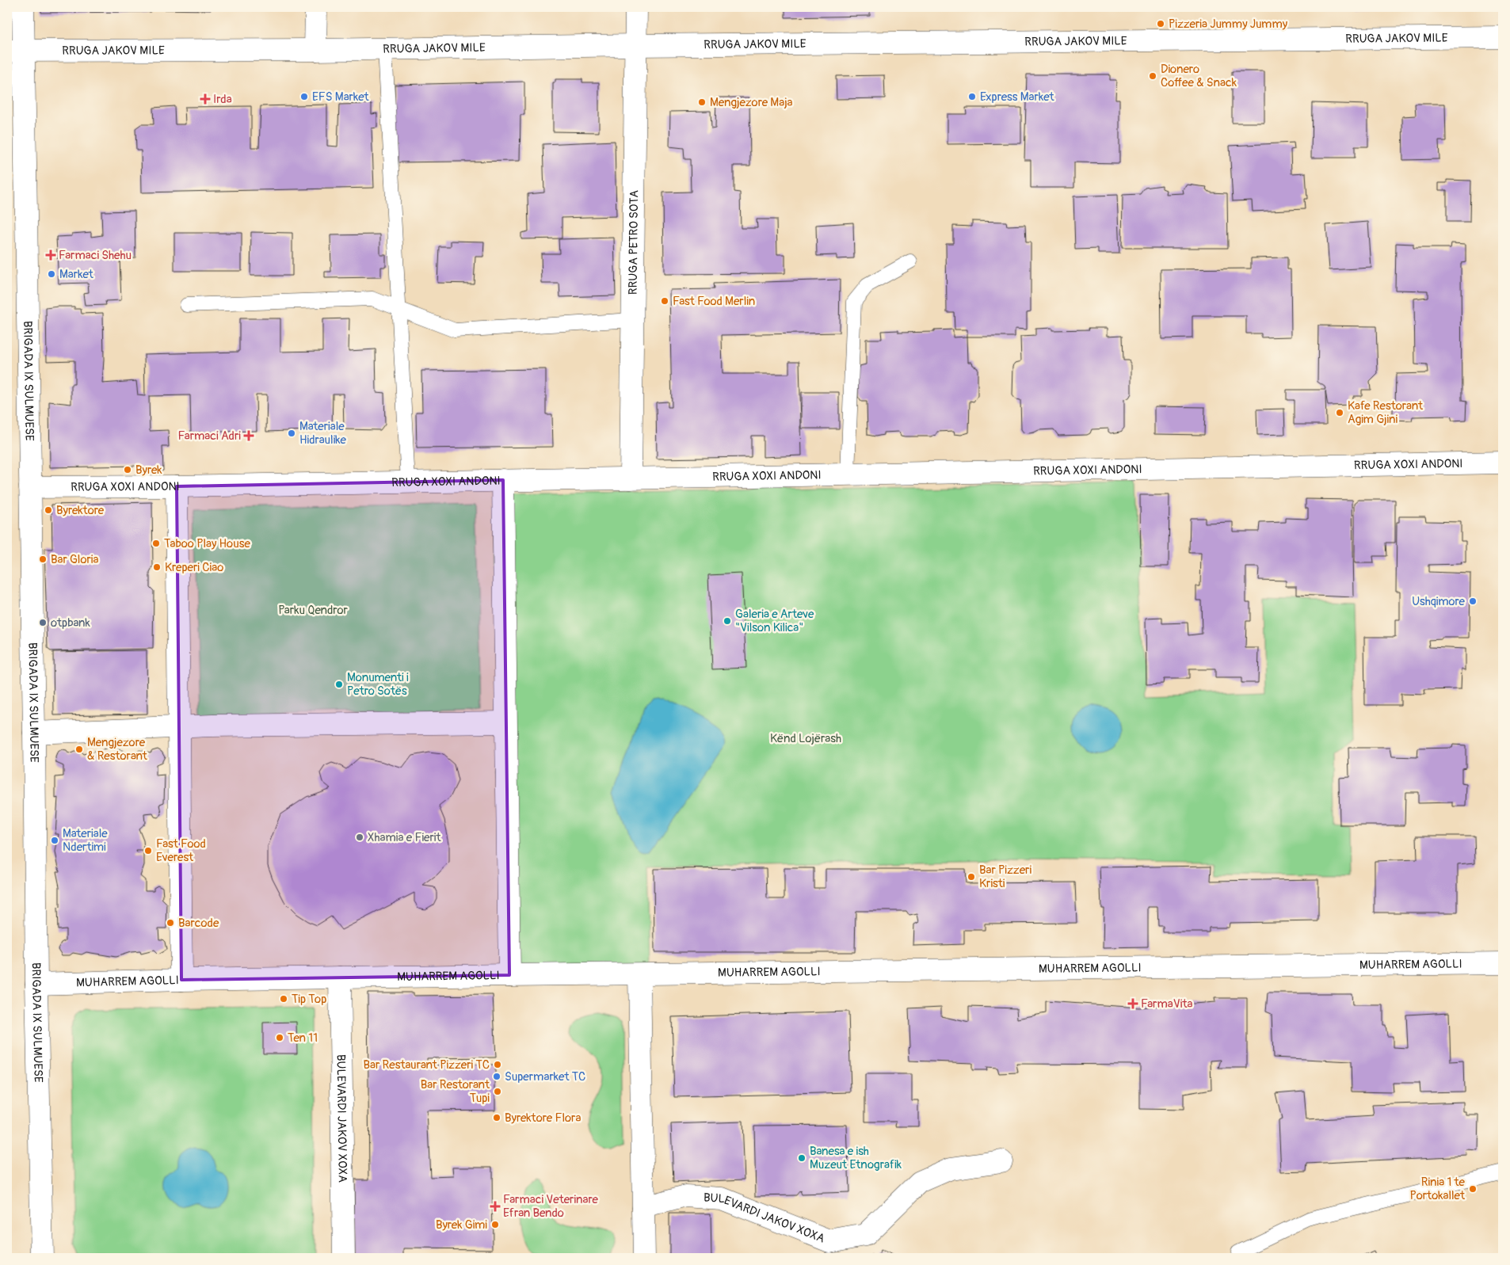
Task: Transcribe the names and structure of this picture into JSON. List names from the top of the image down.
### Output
{
  "streets": {
    "street": [
      "RRUGA JAKOV MILE",
      "RRUGA PETRO SOTA",
      "BRIGADA IX SULMUESE",
      "RRUGA XOXI ANDONI",
      "MUHARREM AGOLLI",
      "BULEVARDI JAKOV XOXA"
    ]
  },
  "crossings": [
    ["RRUGA JAKOV MILE", "RRUGA PETRO SOTA"],
    ["RRUGA JAKOV MILE", "BRIGADA IX SULMUESE"],
    ["RRUGA PETRO SOTA", "RRUGA XOXI ANDONI"],
    ["BRIGADA IX SULMUESE", "RRUGA XOXI ANDONI"],
    ["BRIGADA IX SULMUESE", "MUHARREM AGOLLI"],
    ["MUHARREM AGOLLI", "BULEVARDI JAKOV XOXA"]
  ],
  "parks": ["Parku Qendror", "Kënd Lojërash"],
  "places": {
    "other": [
      "Pizzeria Jummy Jummy",
      "Dionero Coffee & Snack",
      "EFS Market",
      "Express Market",
      "Mengjezore Maja",
      "Market",
      "Fast Food Merlin",
      "Kafe Restorant Agim Gjini",
      "Materiale Hidraulike",
      "Byrek",
      "Byrektore",
      "Taboo Play House",
      "Bar Gloria",
      "Kreperi Ciao",
      "Ushqimore",
      "Galeria e Arteve \"Vilson Kilica\"",
      "otpbank",
      "Monumenti i Petro Sotës",
      "Mengjezore & Restorant",
      "Xhamia e Fierit",
      "Materiale Ndertimi",
      "Fast Food Everest",
      "Bar Pizzeri Kristi",
      "Barcode",
      "Tip Top",
      "Ten 11",
      "Bar Restaurant Pizzeri TC",
      "Supermarket TC",
      "Bar Restorant Tupi",
      "Byrektore Flora",
      "Banesa e ish Muzeut Etnografik",
      "Rinia 1 te Portokallet",
      "Byrek Gimi"
    ],
    "health": [
      "Irda",
      "Farmaci Shehu",
      "Farmaci Adri",
      "FarmaVita",
      "Farmaci Veterinare Efran Bendo"
    ]
  }
}
